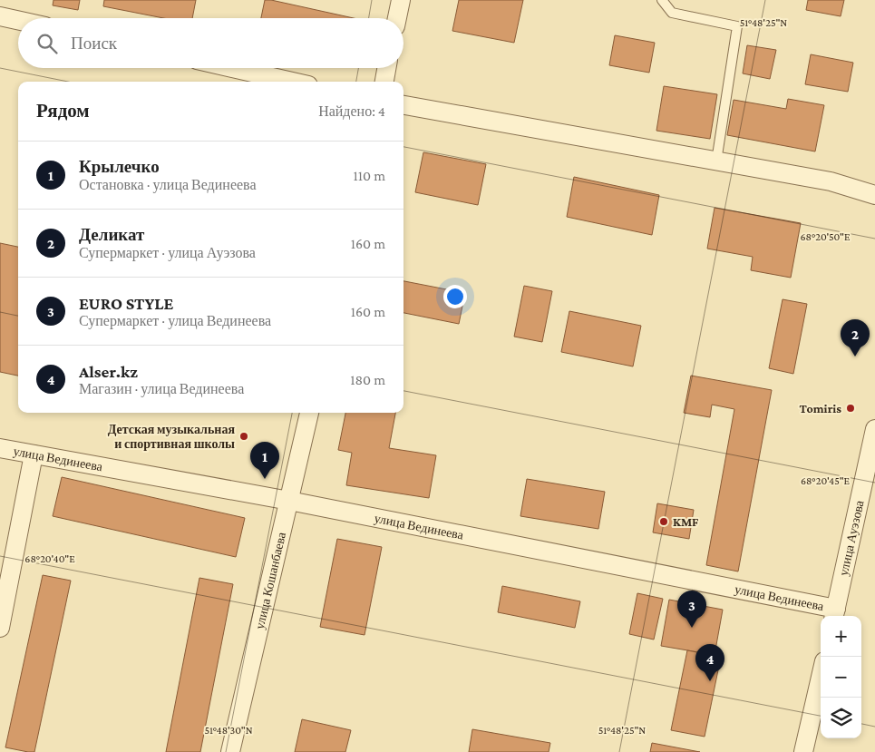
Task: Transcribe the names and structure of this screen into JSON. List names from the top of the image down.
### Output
{
  "streets": {
    "street": ["улица Вединеева", "улица Ауэзова", "улица Кошанбаева"]
  },
  "crossings": [
    ["улица Вединеева", "улица Ауэзова"],
    ["улица Вединеева", "улица Кошанбаева"]
  ],
  "places": ["Tomiris", "Детская музыкальная и спортивная школы", "KMF"],
  "page": {
    "search": "Поиск",
    "heading": ["Рядом", "Найдено: 4"],
    "list": [
      {
        "mark": "1",
        "name": "Крылечко",
        "note": "Остановка · улица Вединеева",
        "value": "110 m"
      },
      {
        "mark": "2",
        "name": "Деликат",
        "note": "Супермаркет · улица Ауэзова",
        "value": "160 m"
      },
      {
        "mark": "3",
        "name": "EURO STYLE",
        "note": "Супермаркет · улица Вединеева",
        "value": "160 m"
      },
      {
        "mark": "4",
        "name": "Alser.kz",
        "note": "Магазин · улица Вединеева",
        "value": "180 m"
      }
    ],
    "pins": [
      "2",
      "1",
      "3",
      "4"
    ],
    "map_buttons": ["+", "−"]
  },
  "coordinates": [
    "51°48'25\"N",
    "68°20'50\"E",
    "68°20'45\"E",
    "68°20'40\"E",
    "51°48'30\"N"
  ]
}
